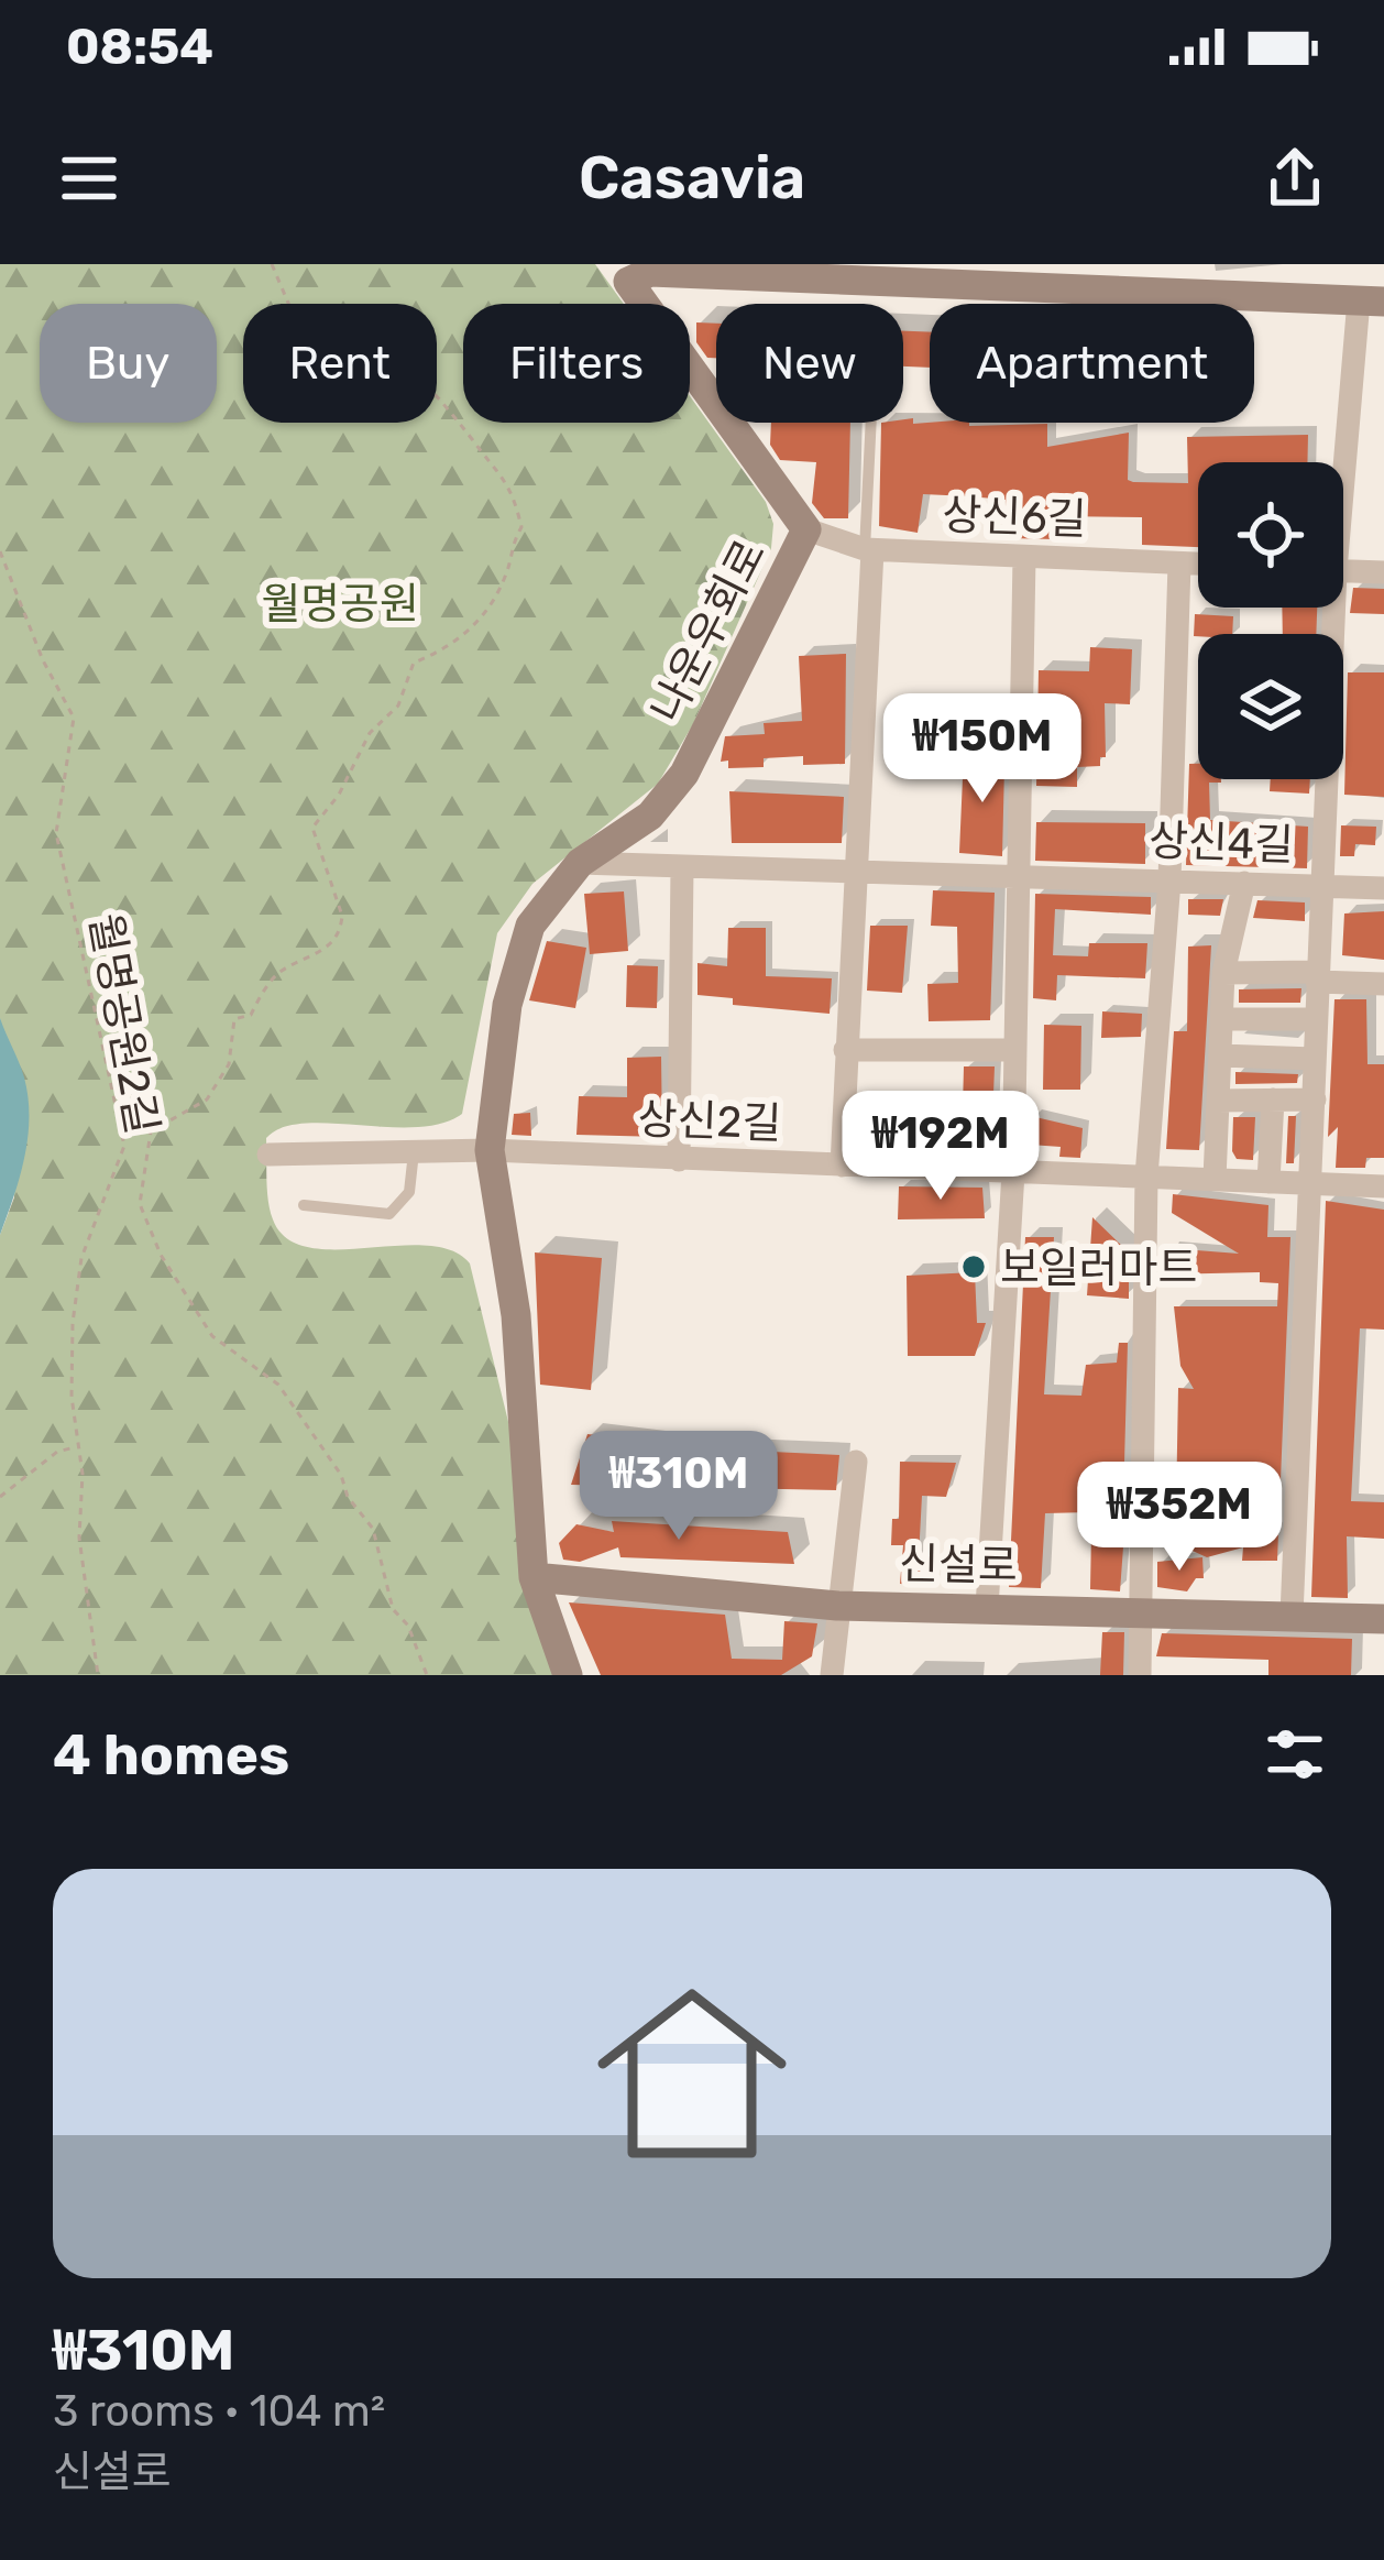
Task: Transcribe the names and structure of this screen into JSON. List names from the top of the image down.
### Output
{
  "streets": {
    "street": [
      "상신6길",
      "나운우회로",
      "상신4길",
      "상신2길",
      "신설로"
    ],
    "path": ["월명공원2길"]
  },
  "crossings": [
    ["상신6길", "나운우회로"],
    ["나운우회로", "상신4길"],
    ["나운우회로", "상신2길"],
    ["나운우회로", "신설로"]
  ],
  "parks": ["월명공원"],
  "places": ["보일러마트"],
  "page": {
    "status": "08:54",
    "header": "Casavia",
    "chip": [
      "Buy",
      "Rent",
      "Filters",
      "New",
      "Apartment"
    ],
    "price": [
      "₩150M",
      "₩192M",
      "₩310M",
      "₩352M"
    ],
    "heading": "4 homes",
    "list": [
      {
        "name": "₩310M",
        "note": "3 rooms · 104 m² · 신설로"
      }
    ]
  }
}
